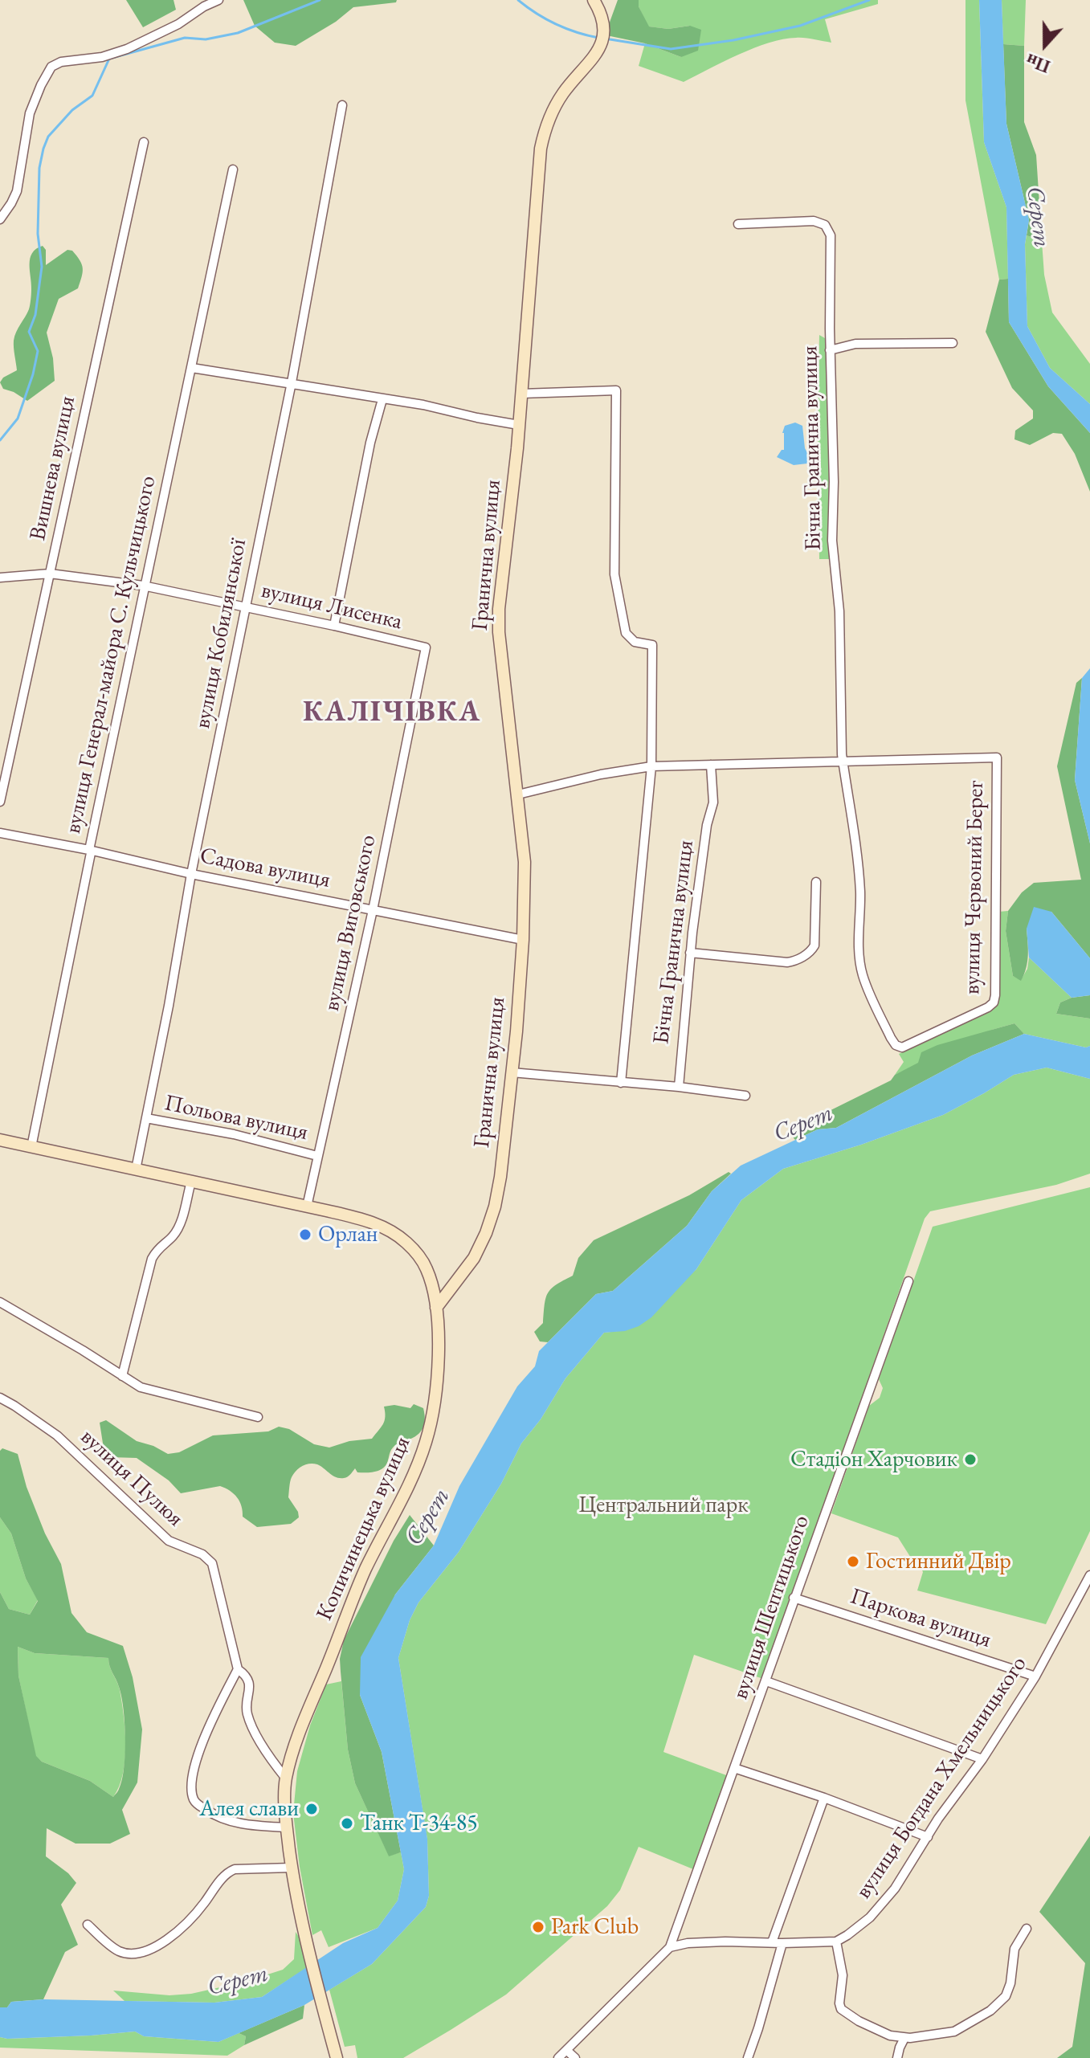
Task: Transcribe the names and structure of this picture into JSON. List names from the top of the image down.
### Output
{
  "streets": {
    "street": [
      "Бічна Гранична вулиця",
      "Вишнева вулиця",
      "Гранична вулиця",
      "вулиця Лисенка",
      "вулиця Кобилянської",
      "вулиця Генерал-майора С. Кульчицького",
      "Садова вулиця",
      "вулиця Червоний Берег",
      "вулиця Виговського",
      "Польова вулиця",
      "вулиця Пулюя",
      "Копичинецька вулиця",
      "вулиця Шептицького",
      "Паркова вулиця",
      "вулиця Богдана Хмельницького"
    ]
  },
  "crossings": [
    ["Бічна Гранична вулиця", "Гранична вулиця"],
    ["Бічна Гранична вулиця", "вулиця Червоний Берег"],
    ["Вишнева вулиця", "вулиця Лисенка"],
    ["Гранична вулиця", "Садова вулиця"],
    ["Гранична вулиця", "Копичинецька вулиця"],
    ["вулиця Лисенка", "вулиця Кобилянської"],
    ["вулиця Лисенка", "вулиця Генерал-майора С. Кульчицького"],
    ["вулиця Лисенка", "вулиця Виговського"],
    ["вулиця Кобилянської", "Садова вулиця"],
    ["вулиця Кобилянської", "Польова вулиця"],
    ["вулиця Кобилянської", "Копичинецька вулиця"],
    ["вулиця Генерал-майора С. Кульчицького", "Садова вулиця"],
    ["вулиця Генерал-майора С. Кульчицького", "Копичинецька вулиця"],
    ["Садова вулиця", "вулиця Виговського"],
    ["вулиця Виговського", "Польова вулиця"],
    ["вулиця Виговського", "Копичинецька вулиця"],
    ["вулиця Пулюя", "Копичинецька вулиця"],
    ["вулиця Шептицького", "Паркова вулиця"],
    ["Паркова вулиця", "вулиця Богдана Хмельницького"]
  ],
  "districts": ["КАЛІЧІВКА"],
  "water": ["Серет"],
  "parks": ["Центральний парк"],
  "places": [
    "Орлан",
    "Стадіон Харчовик",
    "Гостинний Двір",
    "Алея слави",
    "Танк Т-34-85",
    "Park Club"
  ],
  "north": "bottom"
}
